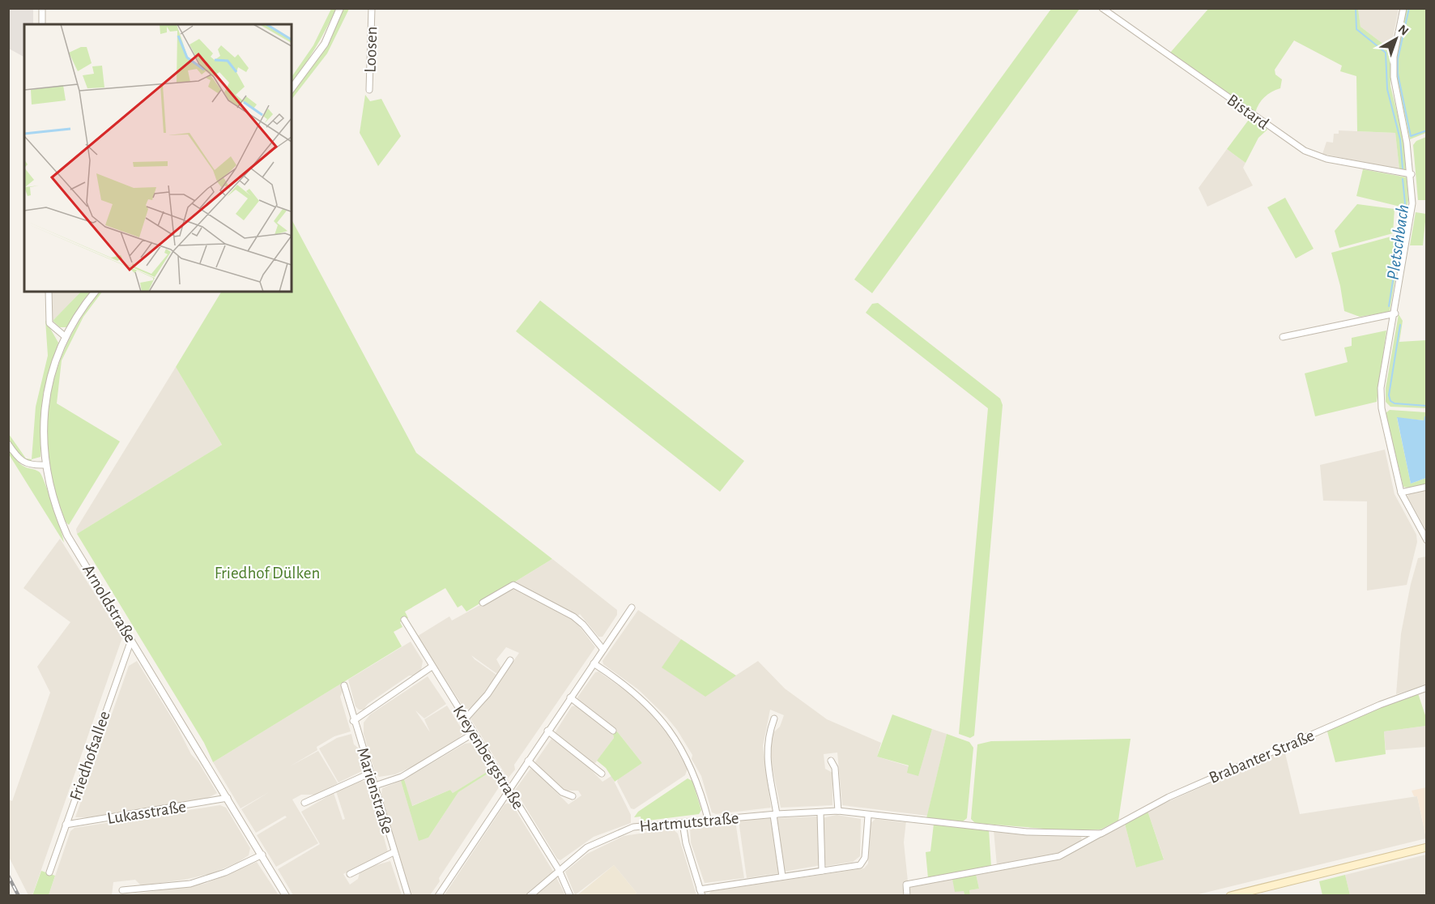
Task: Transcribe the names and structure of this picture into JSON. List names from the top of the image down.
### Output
{
  "streets": {
    "street": [
      "Loosen",
      "Bistard",
      "Arnoldstraße",
      "Friedhofsallee",
      "Brabanter Straße",
      "Kreyenbergstraße",
      "Marienstraße",
      "Lukasstraße",
      "Hartmutstraße"
    ]
  },
  "crossings": [
    ["Arnoldstraße", "Friedhofsallee"],
    ["Arnoldstraße", "Lukasstraße"],
    ["Friedhofsallee", "Lukasstraße"],
    ["Brabanter Straße", "Hartmutstraße"],
    ["Kreyenbergstraße", "Hartmutstraße"]
  ],
  "water": ["Pletschbach"],
  "parks": ["Friedhof Dülken"],
  "north": "top right"
}
